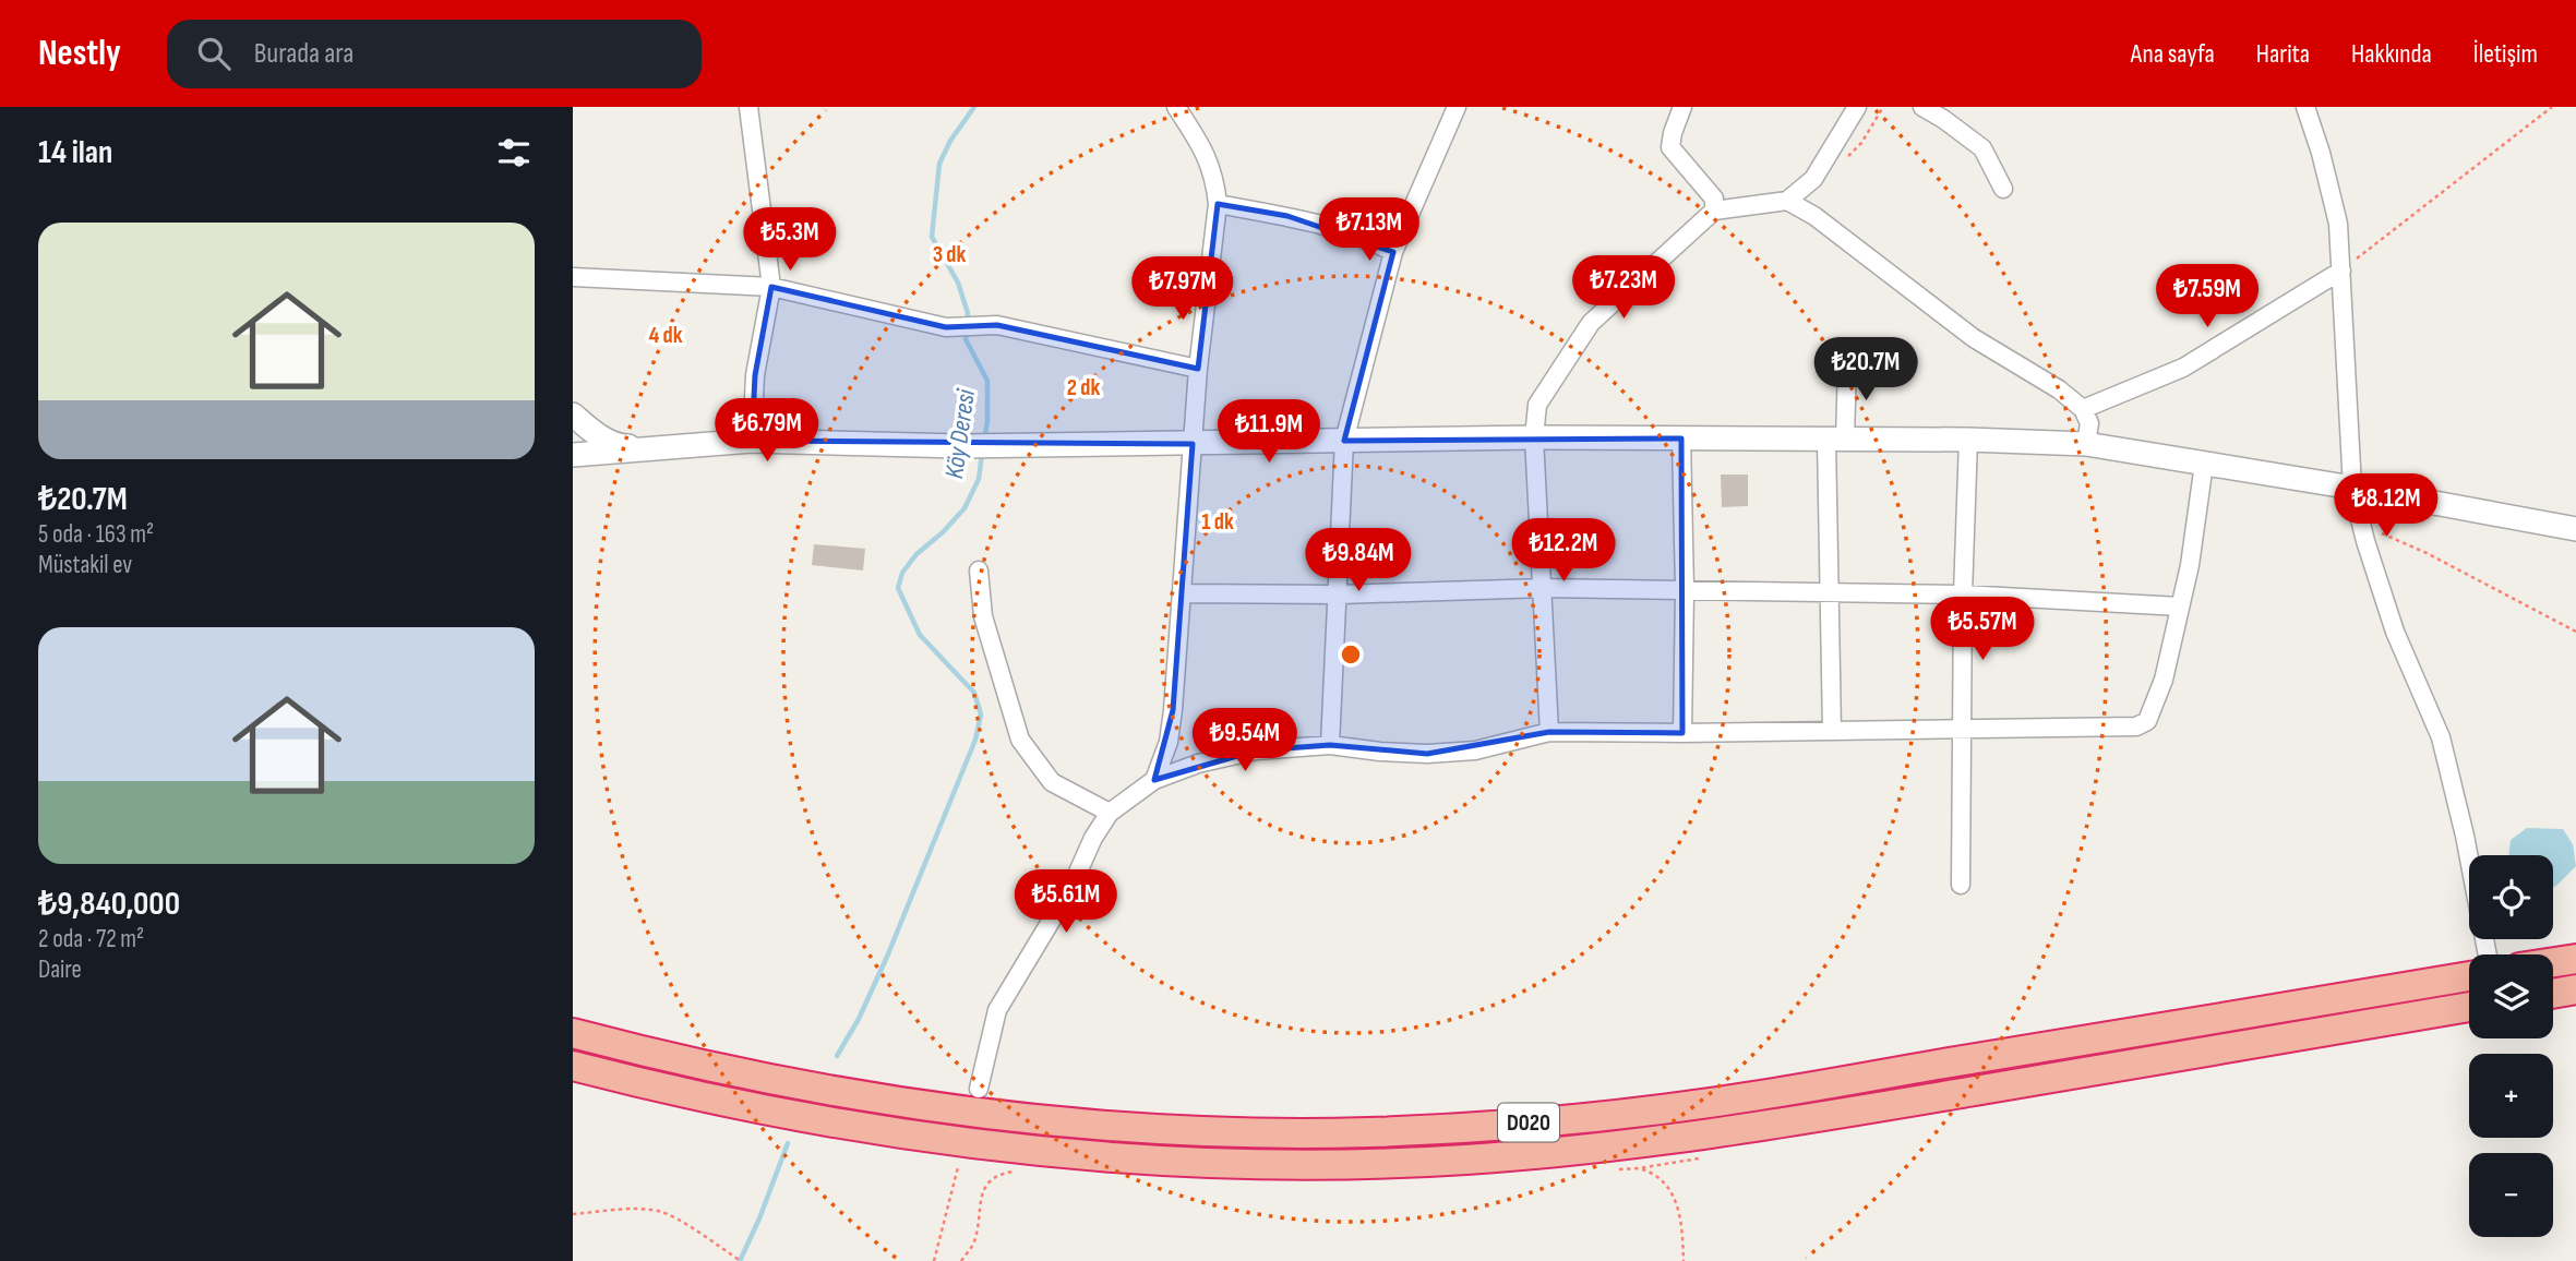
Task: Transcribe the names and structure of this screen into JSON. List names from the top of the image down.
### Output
{
  "streets": {
    "highway": ["D020"]
  },
  "water": ["Köy Deresi"],
  "page": {
    "header": "Nestly",
    "search": "Burada ara",
    "nav": [
      "Ana sayfa",
      "Harita",
      "Hakkında",
      "İletişim"
    ],
    "heading": "14 ilan",
    "price": [
      "₺7.13M",
      "₺5.3M",
      "₺7.23M",
      "₺7.97M",
      "₺7.59M",
      "₺20.7M",
      "₺6.79M",
      "₺11.9M",
      "₺8.12M",
      "₺12.2M",
      "₺9.84M",
      "₺5.57M",
      "₺9.54M",
      "₺5.61M"
    ],
    "list": [
      {
        "name": "₺20.7M",
        "note": "5 oda · 163 m² · Müstakil ev"
      },
      {
        "name": "₺9,840,000",
        "note": "2 oda · 72 m² · Daire"
      }
    ],
    "map_buttons": ["+", "−"]
  },
  "rings": [
    "3 dk",
    "4 dk",
    "2 dk",
    "1 dk"
  ]
}
